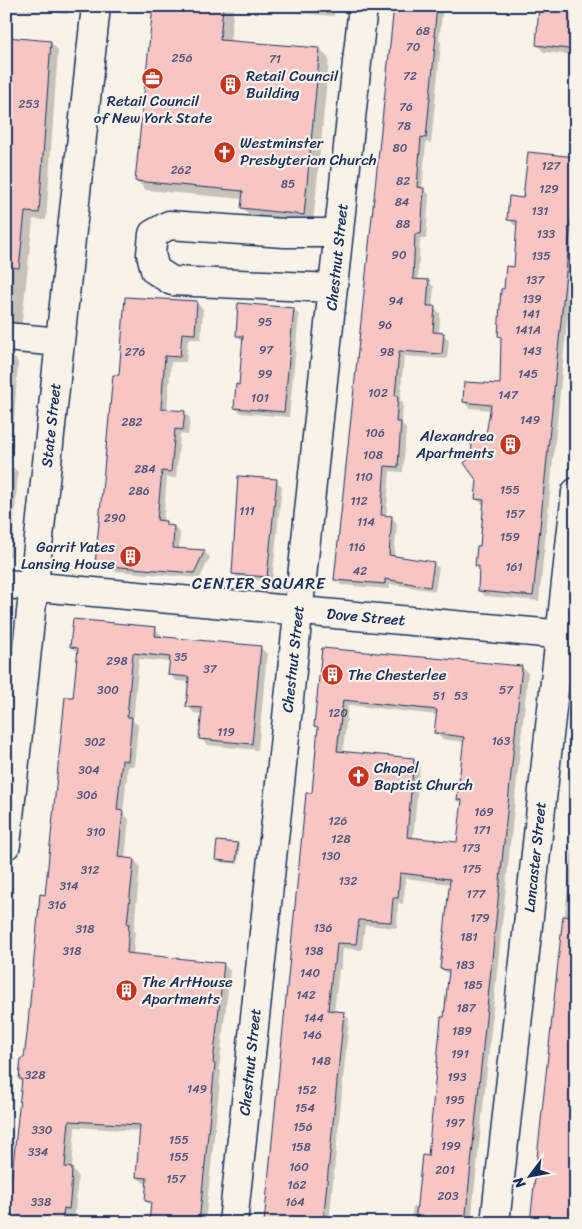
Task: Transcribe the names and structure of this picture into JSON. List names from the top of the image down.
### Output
{
  "streets": {
    "street": [
      "Chestnut Street",
      "State Street",
      "Dove Street",
      "Lancaster Street"
    ]
  },
  "crossings": [
    ["Chestnut Street", "Dove Street"],
    ["State Street", "Dove Street"],
    ["Dove Street", "Lancaster Street"]
  ],
  "districts": ["CENTER SQUARE"],
  "places": {
    "office": ["Retail Council of New York State"],
    "building": [
      "Retail Council Building",
      "Alexandrea Apartments",
      "Garrit Yates Lansing House",
      "The Chesterlee",
      "The ArtHouse Apartments"
    ],
    "church": ["Westminster Presbyterian Church", "Chapel Baptist Church"]
  },
  "house_numbers": [
    "68",
    "70",
    "256",
    "71",
    "72",
    "253",
    "76",
    "78",
    "80",
    "127",
    "262",
    "82",
    "85",
    "129",
    "84",
    "131",
    "88",
    "133",
    "90",
    "135",
    "137",
    "139",
    "94",
    "141",
    "95",
    "96",
    "141A",
    "97",
    "143",
    "276",
    "98",
    "99",
    "145",
    "102",
    "147",
    "101",
    "149",
    "282",
    "106",
    "108",
    "284",
    "110",
    "155",
    "286",
    "112",
    "111",
    "157",
    "290",
    "114",
    "159",
    "116",
    "161",
    "42",
    "35",
    "298",
    "37",
    "300",
    "57",
    "51",
    "53",
    "120",
    "119",
    "163",
    "302",
    "304",
    "306",
    "169",
    "126",
    "171",
    "310",
    "128",
    "173",
    "130",
    "175",
    "312",
    "132",
    "314",
    "177",
    "316",
    "179",
    "136",
    "318",
    "181",
    "318",
    "138",
    "183",
    "140",
    "185",
    "142",
    "187",
    "144",
    "189",
    "146",
    "191",
    "148",
    "328",
    "193",
    "149",
    "152",
    "195",
    "154",
    "197",
    "156",
    "330",
    "155",
    "199",
    "158",
    "334",
    "155",
    "160",
    "201",
    "157",
    "162",
    "203",
    "338",
    "164"
  ],
  "north": "bottom left"
}
